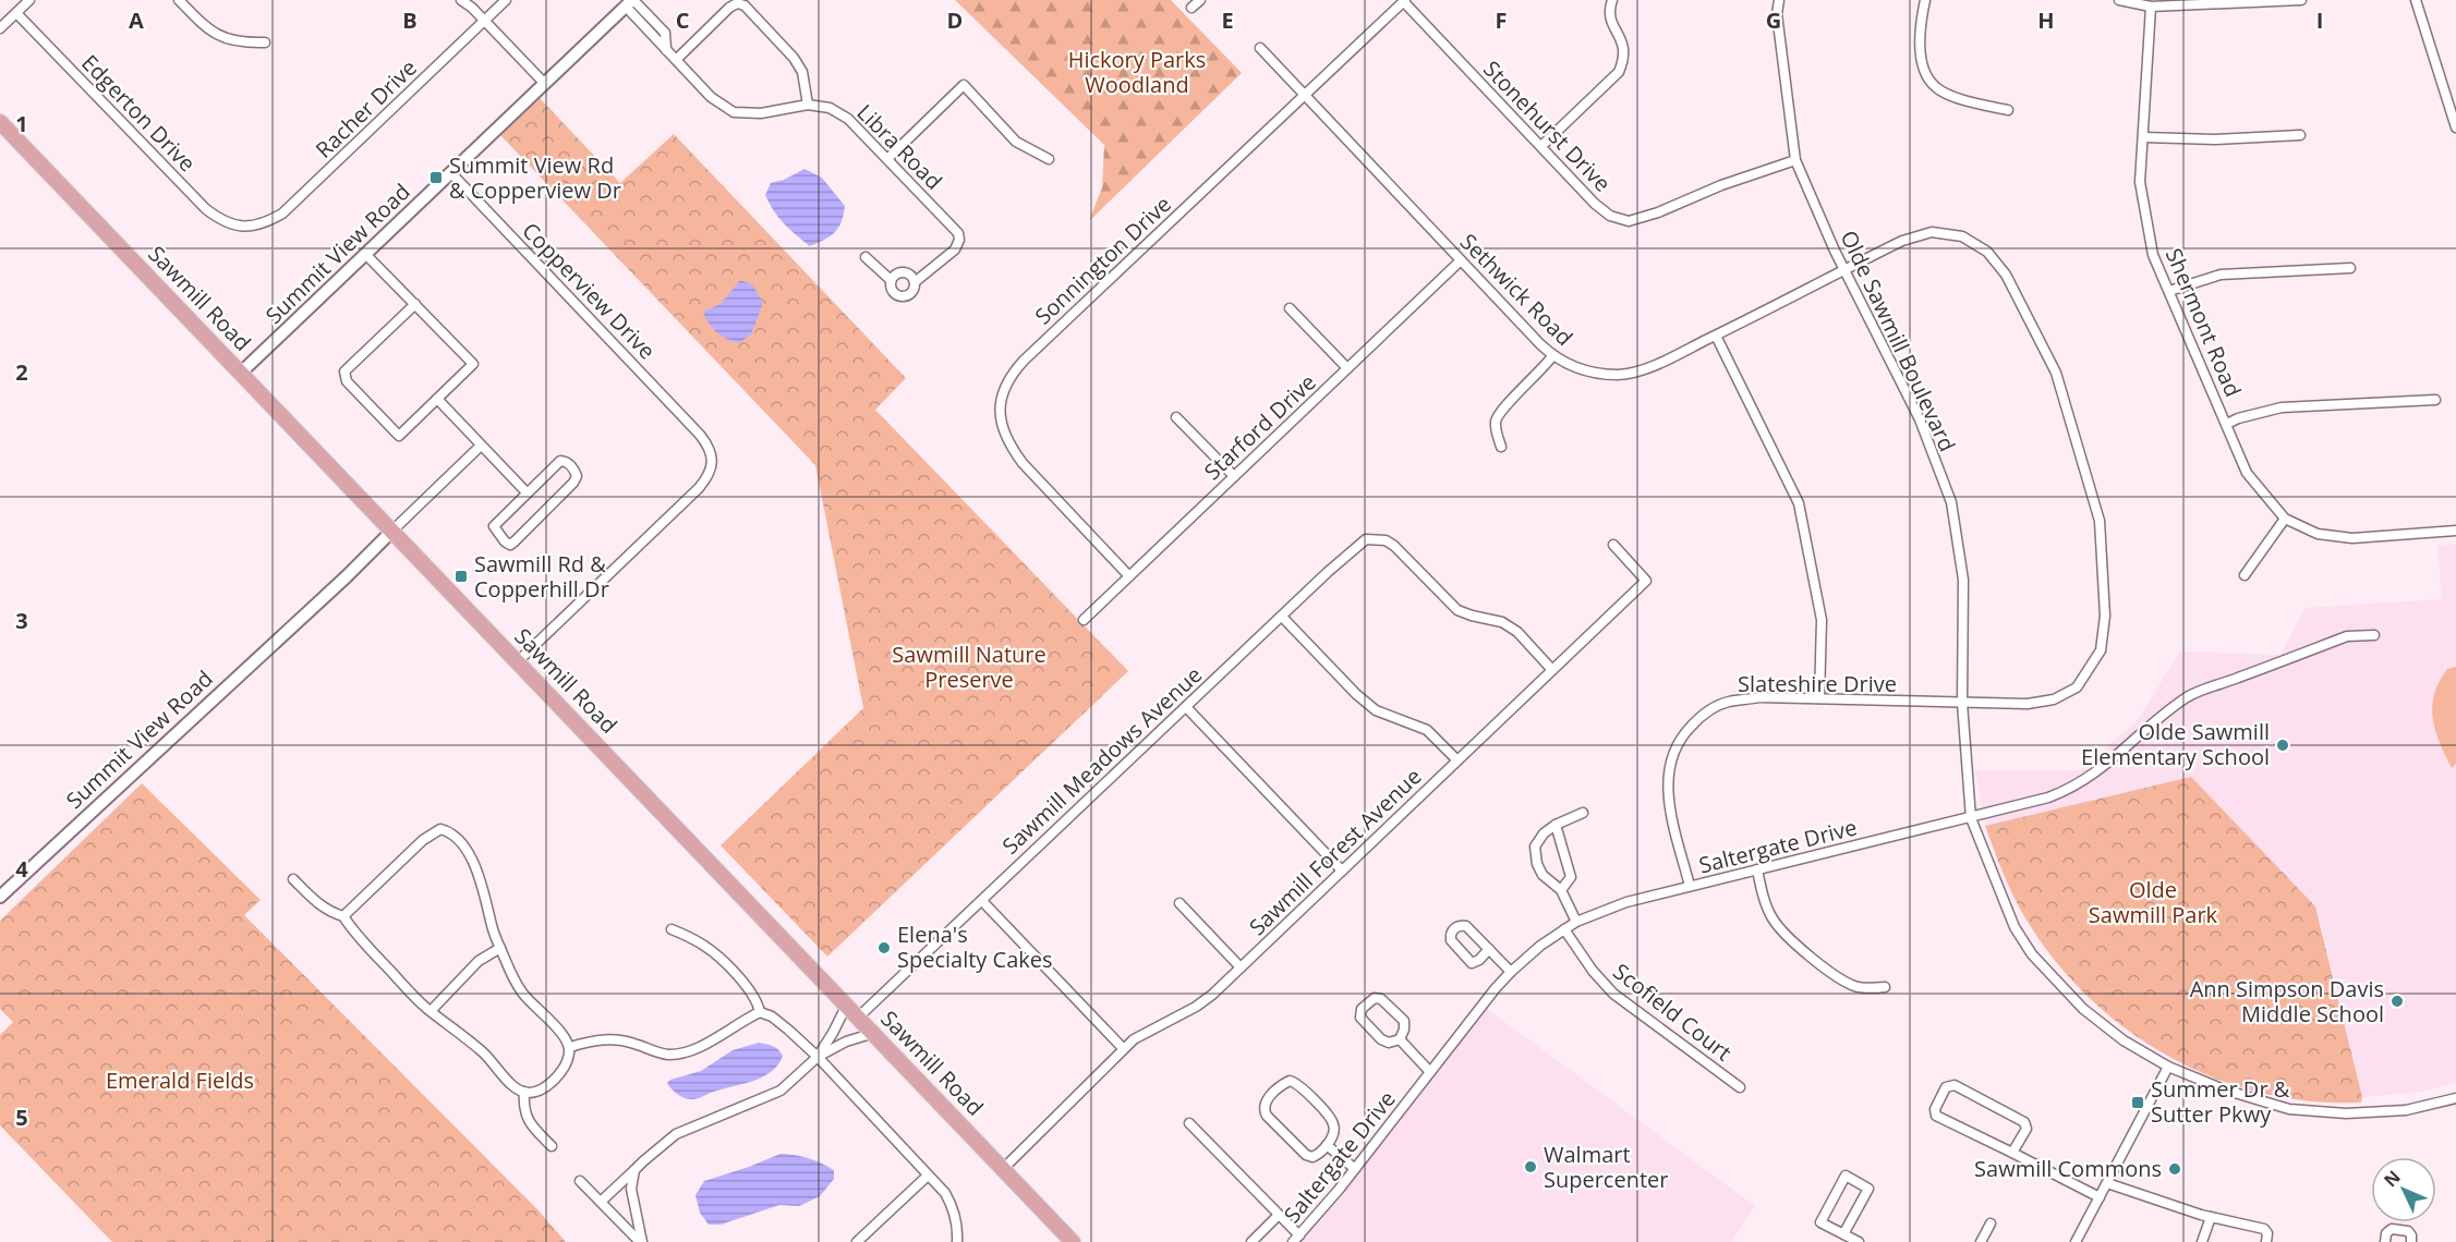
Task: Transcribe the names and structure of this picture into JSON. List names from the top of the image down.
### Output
{
  "streets": {
    "main road": ["Sawmill Road"],
    "street": [
      "Racher Drive",
      "Edgerton Drive",
      "Stonehurst Drive",
      "Libra Road",
      "Summit View Road",
      "Sonnington Drive",
      "Sethwick Road",
      "Copperview Drive",
      "Shermont Road",
      "Olde Sawmill Boulevard",
      "Starford Drive",
      "Slateshire Drive",
      "Sawmill Meadows Avenue",
      "Saltergate Drive",
      "Sawmill Forest Avenue",
      "Scofield Court"
    ]
  },
  "crossings": [
    ["Racher Drive", "Edgerton Drive"],
    ["Stonehurst Drive", "Sonnington Drive"],
    ["Stonehurst Drive", "Olde Sawmill Boulevard"],
    ["Libra Road", "Summit View Road"],
    ["Summit View Road", "Copperview Drive"],
    ["Summit View Road", "Sawmill Road"],
    ["Sonnington Drive", "Sethwick Road"],
    ["Sonnington Drive", "Starford Drive"],
    ["Sethwick Road", "Olde Sawmill Boulevard"],
    ["Sethwick Road", "Starford Drive"],
    ["Sethwick Road", "Slateshire Drive"],
    ["Copperview Drive", "Sawmill Road"],
    ["Sawmill Road", "Sawmill Meadows Avenue"],
    ["Sawmill Road", "Sawmill Forest Avenue"],
    ["Olde Sawmill Boulevard", "Slateshire Drive"],
    ["Olde Sawmill Boulevard", "Saltergate Drive"],
    ["Slateshire Drive", "Saltergate Drive"],
    ["Sawmill Meadows Avenue", "Sawmill Forest Avenue"],
    ["Saltergate Drive", "Scofield Court"]
  ],
  "parks": [
    "Hickory Parks Woodland",
    "Sawmill Nature Preserve",
    "Olde Sawmill Park",
    "Emerald Fields"
  ],
  "places": {
    "transit": ["Summit View Rd & Copperview Dr", "Sawmill Rd & Copperhill Dr", "Summer Dr & Sutter Pkwy"],
    "other": [
      "Olde Sawmill Elementary School",
      "Elena's Specialty Cakes",
      "Ann Simpson Davis Middle School",
      "Walmart Supercenter",
      "Sawmill Commons"
    ]
  },
  "north": "top left",
  "grid": {
    "columns": [
      "A",
      "B",
      "C",
      "D",
      "E",
      "F",
      "G",
      "H",
      "I"
    ],
    "rows": [
      "1",
      "2",
      "3",
      "4",
      "5"
    ]
  }
}
